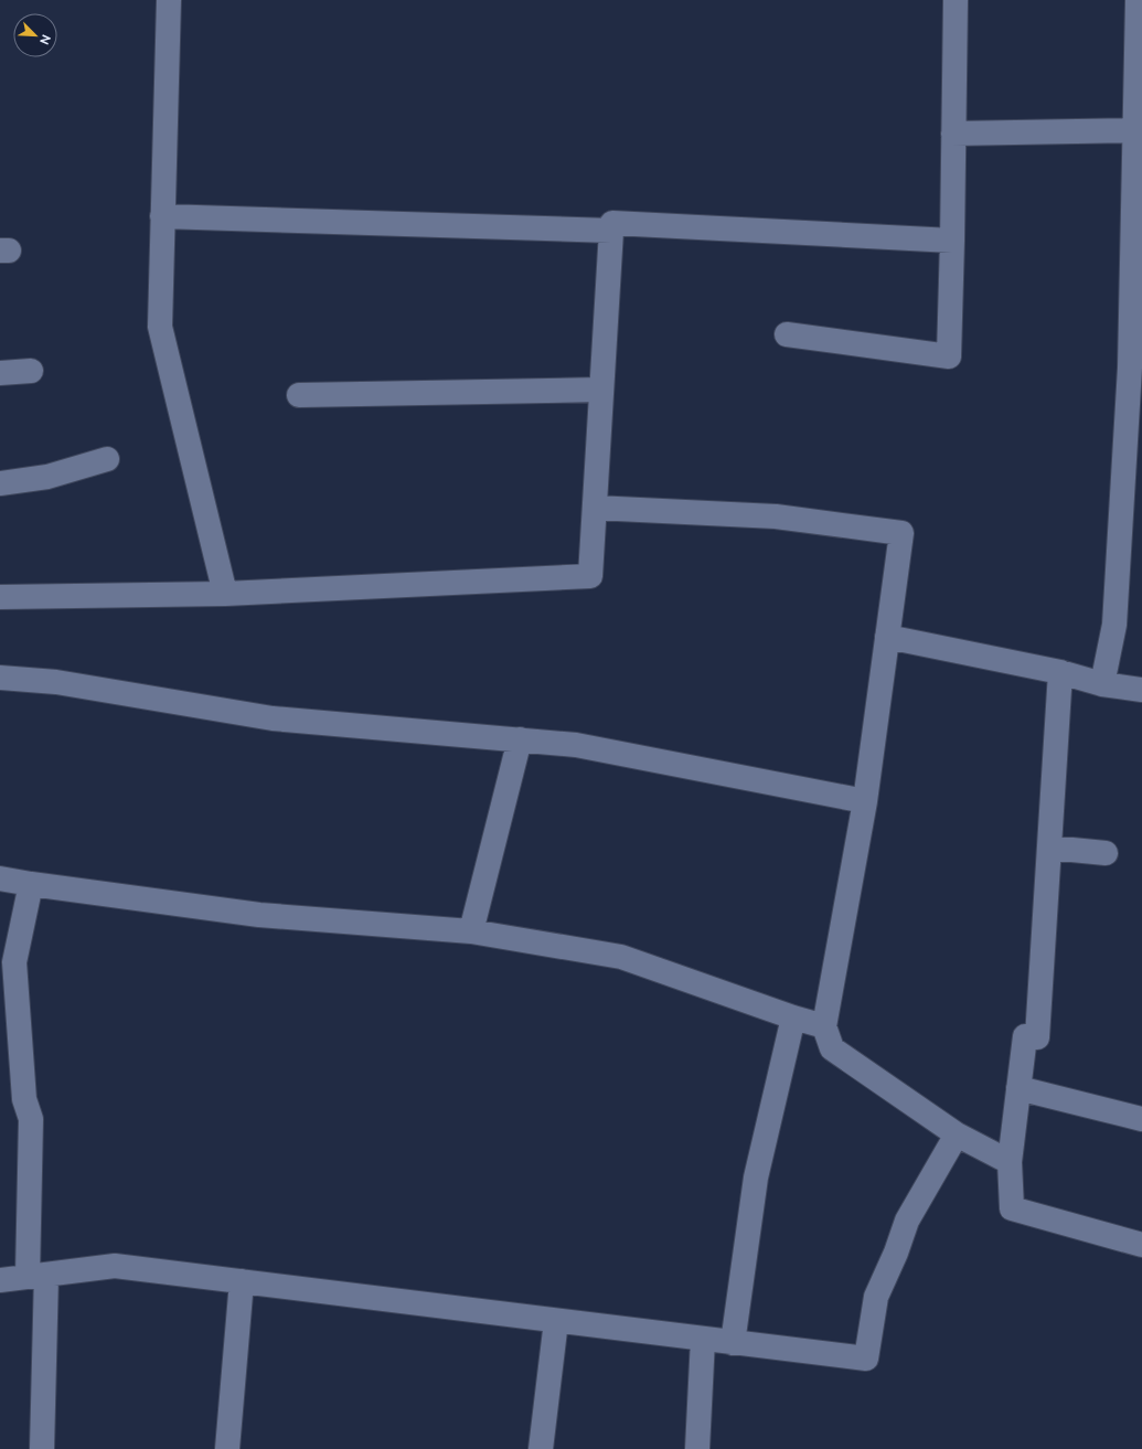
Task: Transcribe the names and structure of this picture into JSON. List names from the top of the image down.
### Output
{
  "north": "bottom right"
}
